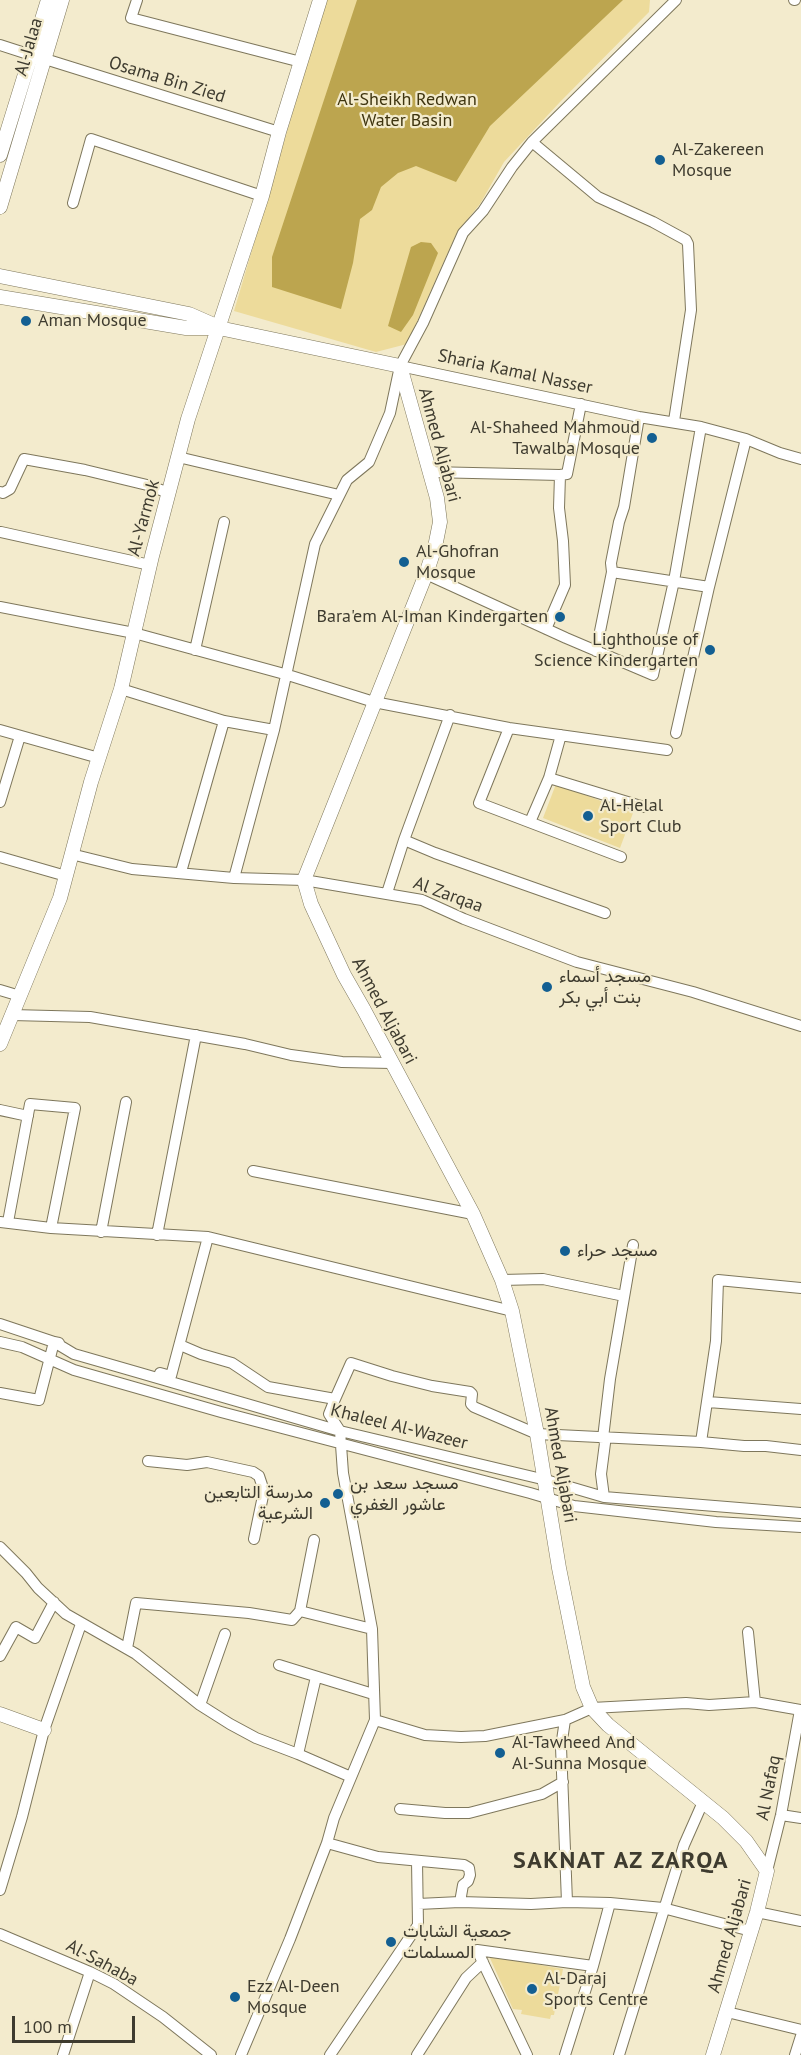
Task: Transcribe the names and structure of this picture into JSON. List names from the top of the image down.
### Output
{
  "streets": {
    "street": [
      "Al-Jalaa",
      "Osama Bin Zied",
      "Sharia Kamal Nasser",
      "Ahmed Aljabari",
      "Al-Yarmok",
      "Al Zarqaa",
      "Khaleel Al-Wazeer",
      "Al Nafaq",
      "Al-Sahaba"
    ]
  },
  "crossings": [
    ["Al-Jalaa", "Osama Bin Zied"],
    ["Osama Bin Zied", "Al-Yarmok"],
    ["Sharia Kamal Nasser", "Ahmed Aljabari"],
    ["Sharia Kamal Nasser", "Al-Yarmok"],
    ["Ahmed Aljabari", "Al Zarqaa"],
    ["Ahmed Aljabari", "Khaleel Al-Wazeer"],
    ["Ahmed Aljabari", "Al Nafaq"],
    ["Al-Yarmok", "Al Zarqaa"]
  ],
  "districts": ["SAKNAT AZ ZARQA"],
  "parks": ["Al-Sheikh Redwan Water Basin"],
  "places": [
    "Al-Zakereen Mosque",
    "Aman Mosque",
    "Al-Shaheed Mahmoud Tawalba Mosque",
    "Al-Ghofran Mosque",
    "Bara'em Al-Iman Kindergarten",
    "Lighthouse of Science Kindergarten",
    "Al-Helal Sport Club",
    "مسجد أسماء بنت أبي بكر",
    "مسجد حراء",
    "مسجد سعد بن عاشور الغفري",
    "مدرسة التابعين الشرعية",
    "Al-Tawheed And Al-Sunna Mosque",
    "جمعية الشابات المسلمات",
    "Al-Daraj Sports Centre",
    "Ezz Al-Deen Mosque"
  ],
  "scale_bar": "100 m"
}
